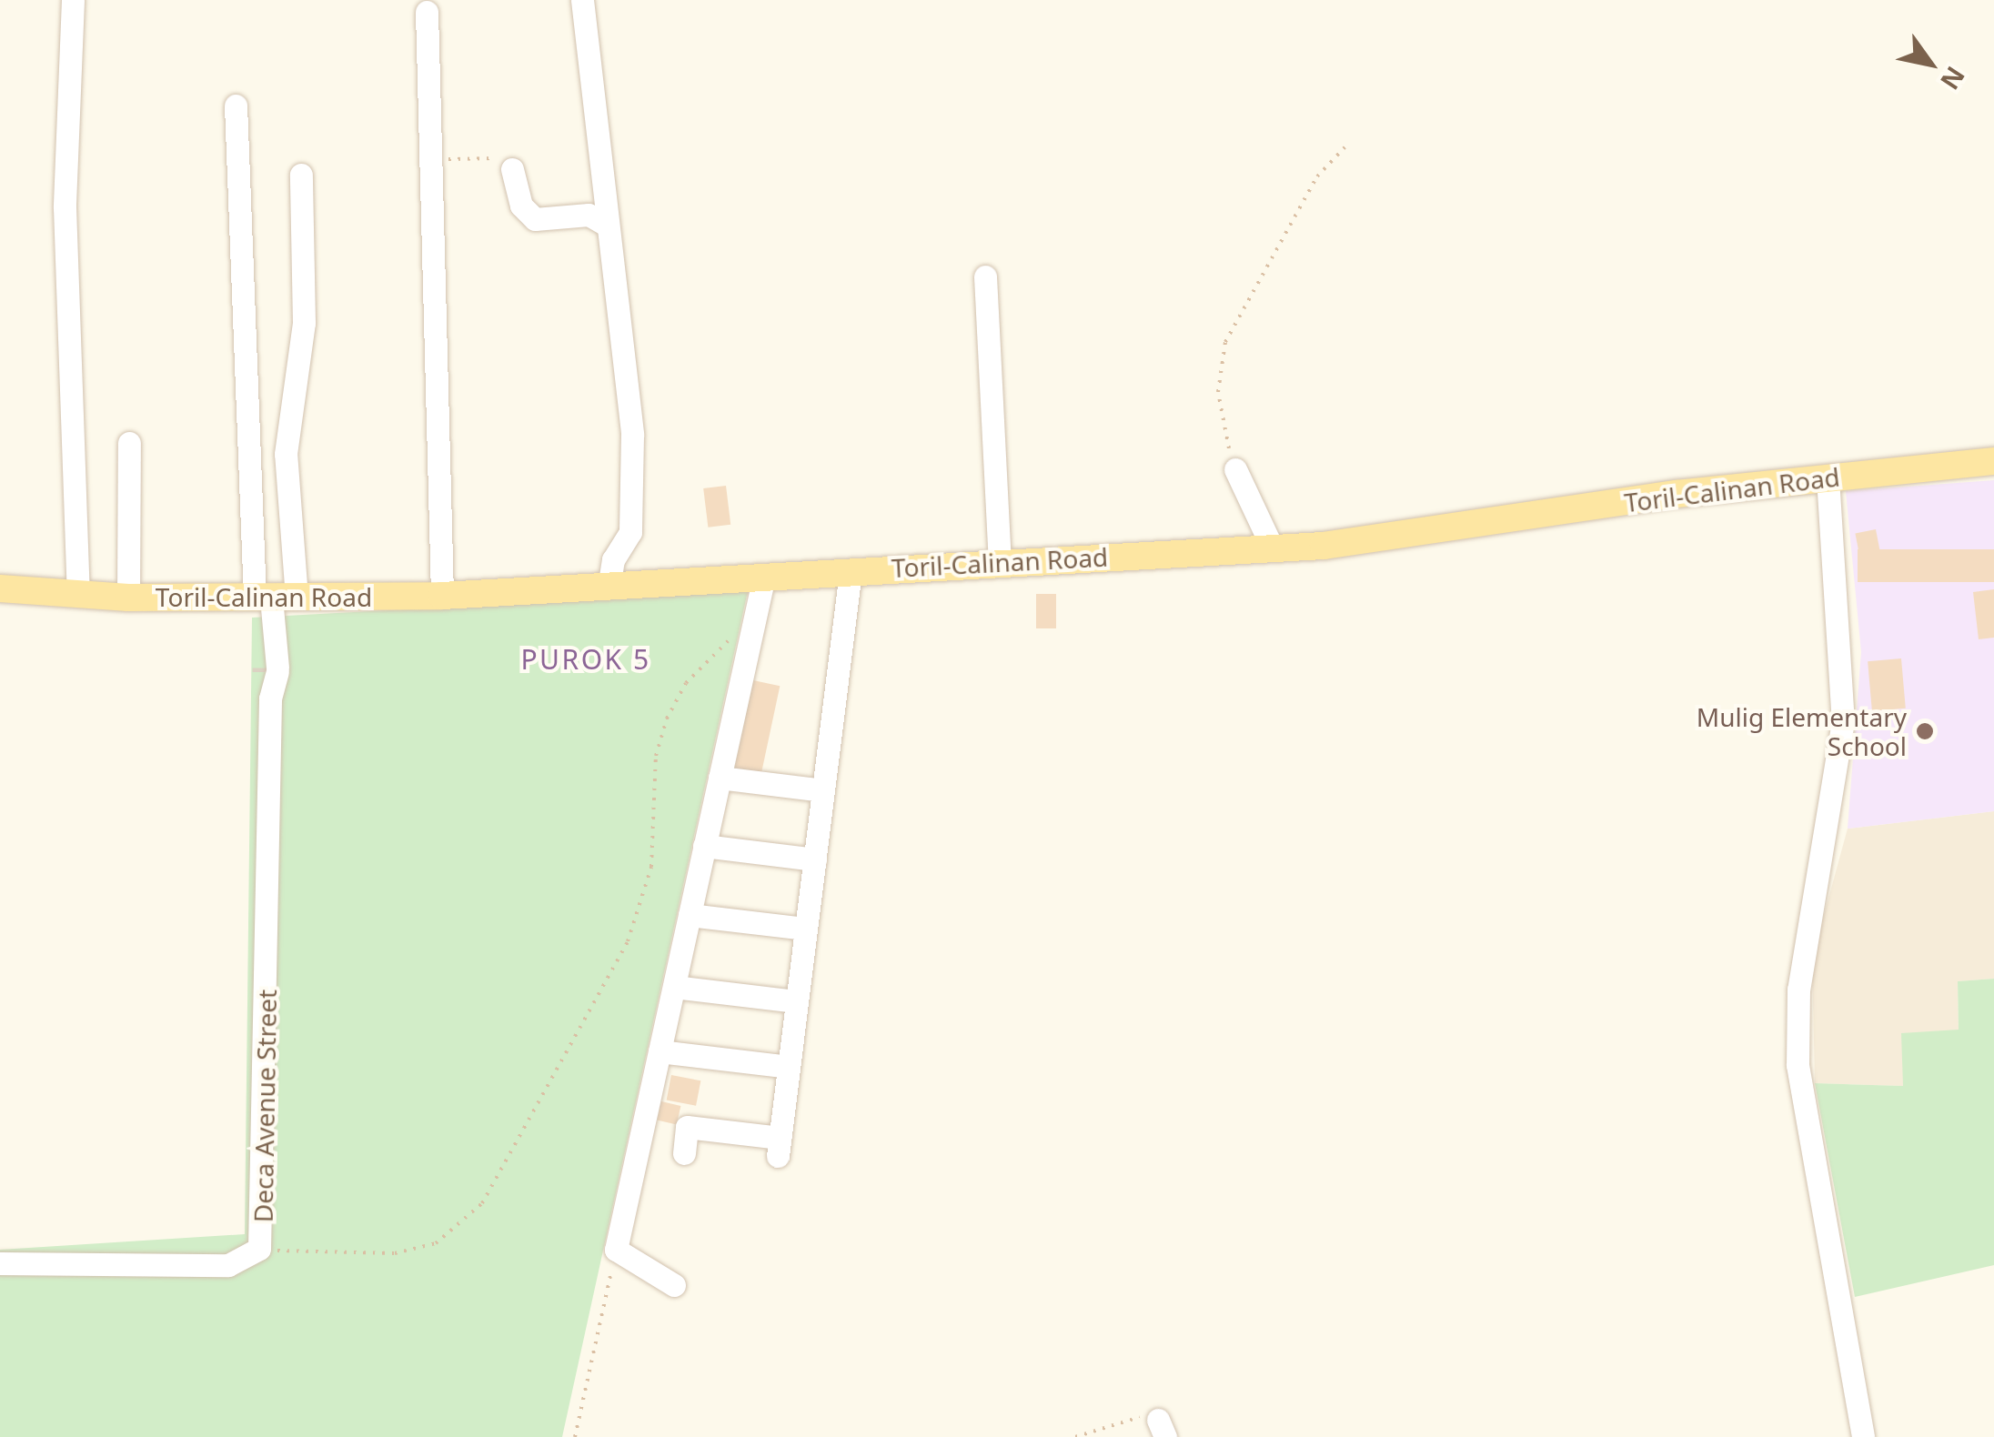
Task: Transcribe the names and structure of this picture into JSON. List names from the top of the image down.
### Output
{
  "streets": {
    "main road": ["Toril-Calinan Road"],
    "street": ["Deca Avenue Street"]
  },
  "crossings": [
    ["Toril-Calinan Road", "Deca Avenue Street"]
  ],
  "districts": ["PUROK 5"],
  "places": ["Mulig Elementary School"],
  "north": "bottom right"
}
